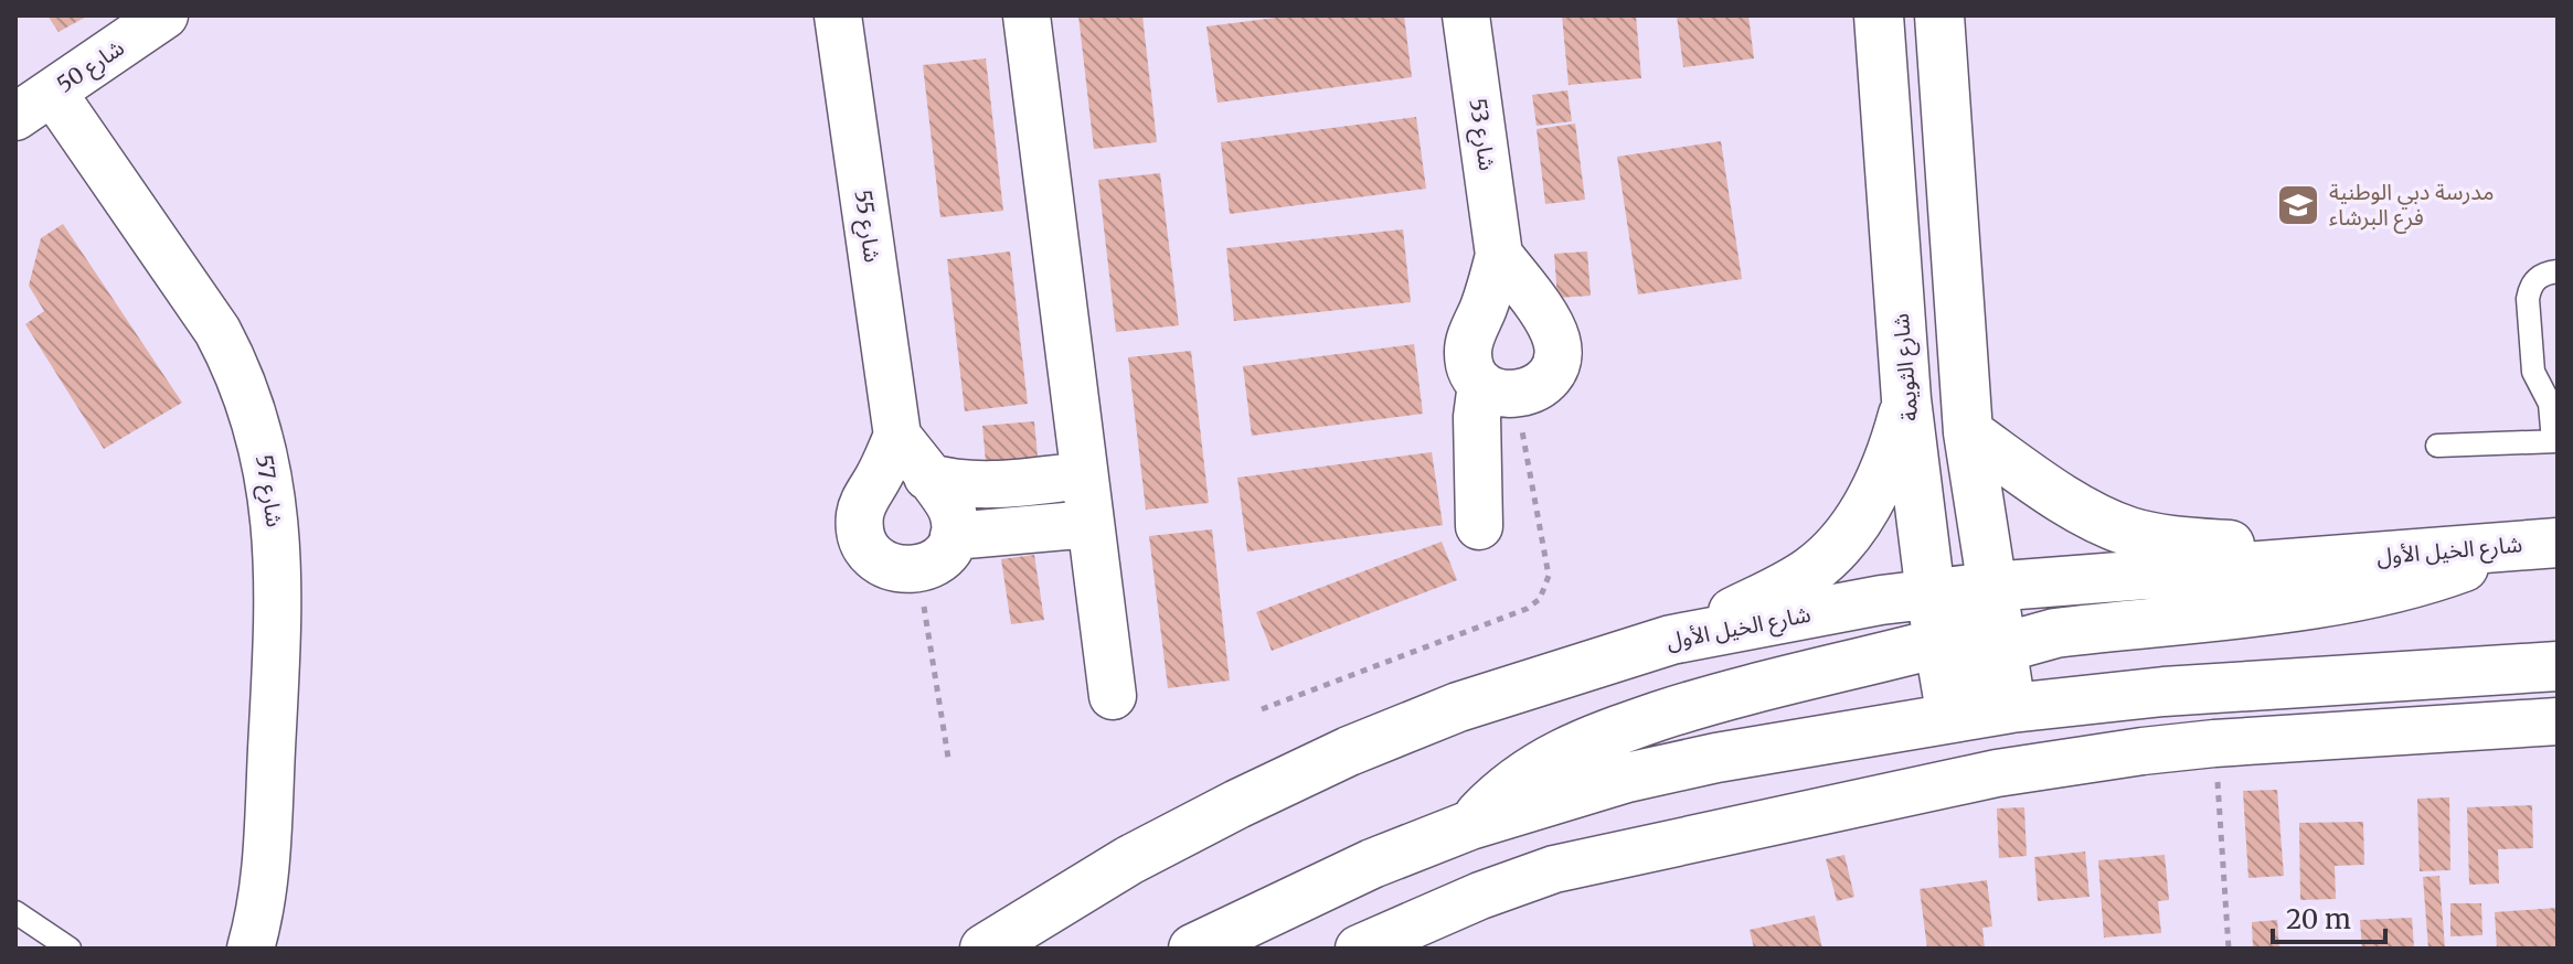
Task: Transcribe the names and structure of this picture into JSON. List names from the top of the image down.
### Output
{
  "streets": {
    "main road": ["شارع الثويمة", "شارع الخيل الأول"],
    "street": [
      "شارع 50",
      "شارع 53",
      "شارع 55",
      "شارع 57"
    ]
  },
  "crossings": [
    ["شارع 50", "شارع 57"],
    ["شارع الثويمة", "شارع الخيل الأول"]
  ],
  "places": {
    "school or university": ["مدرسة دبي الوطنية فرع البرشاء"]
  },
  "scale_bar": "20 m"
}
